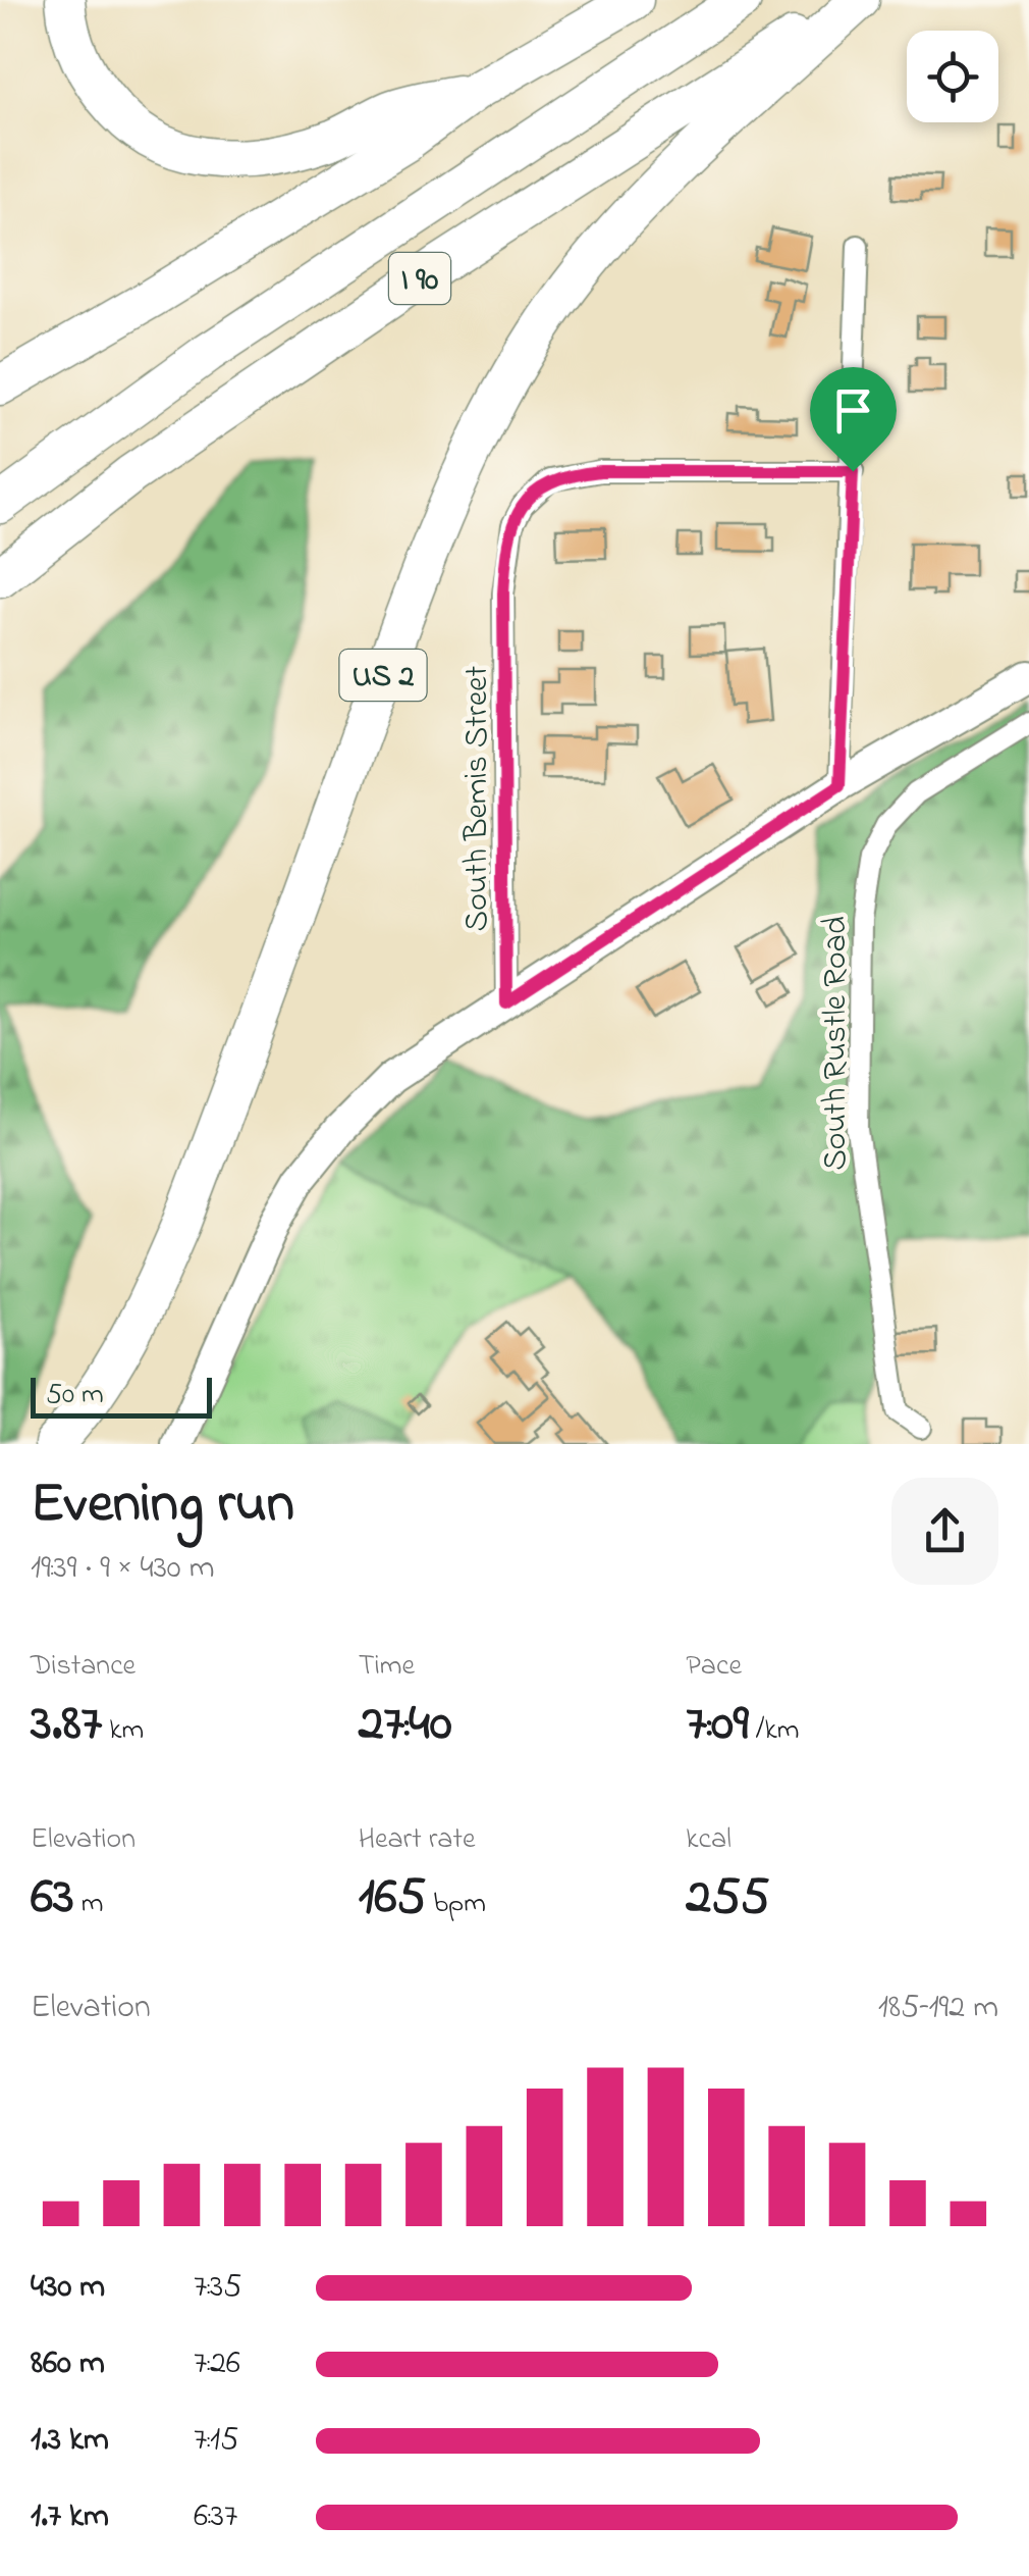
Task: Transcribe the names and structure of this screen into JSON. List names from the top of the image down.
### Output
{
  "streets": {
    "highway": ["I 90", "US 2"],
    "street": ["South Bemis Street", "South Rustle Road"]
  },
  "crossings": [
    ["I 90", "US 2"]
  ],
  "scale_bar": "50 m",
  "page": {
    "scale": "50 m",
    "heading": ["Evening run", "19:39 · 9 × 430 m"],
    "stats": [
      ["Distance", "3.87 km"],
      ["Time", "27:40"],
      ["Pace", "7:09 /km"],
      ["Elevation", "63 m"],
      ["Heart rate", "165 bpm"],
      ["kcal", "255"]
    ],
    "chart": ["Elevation", "185–192 m"],
    "list": [
      {
        "name": "430 m",
        "note": "7:35"
      },
      {
        "name": "860 m",
        "note": "7:26"
      },
      {
        "name": "1.3 km",
        "note": "7:15"
      },
      {
        "name": "1.7 km",
        "note": "6:37"
      }
    ]
  }
}
